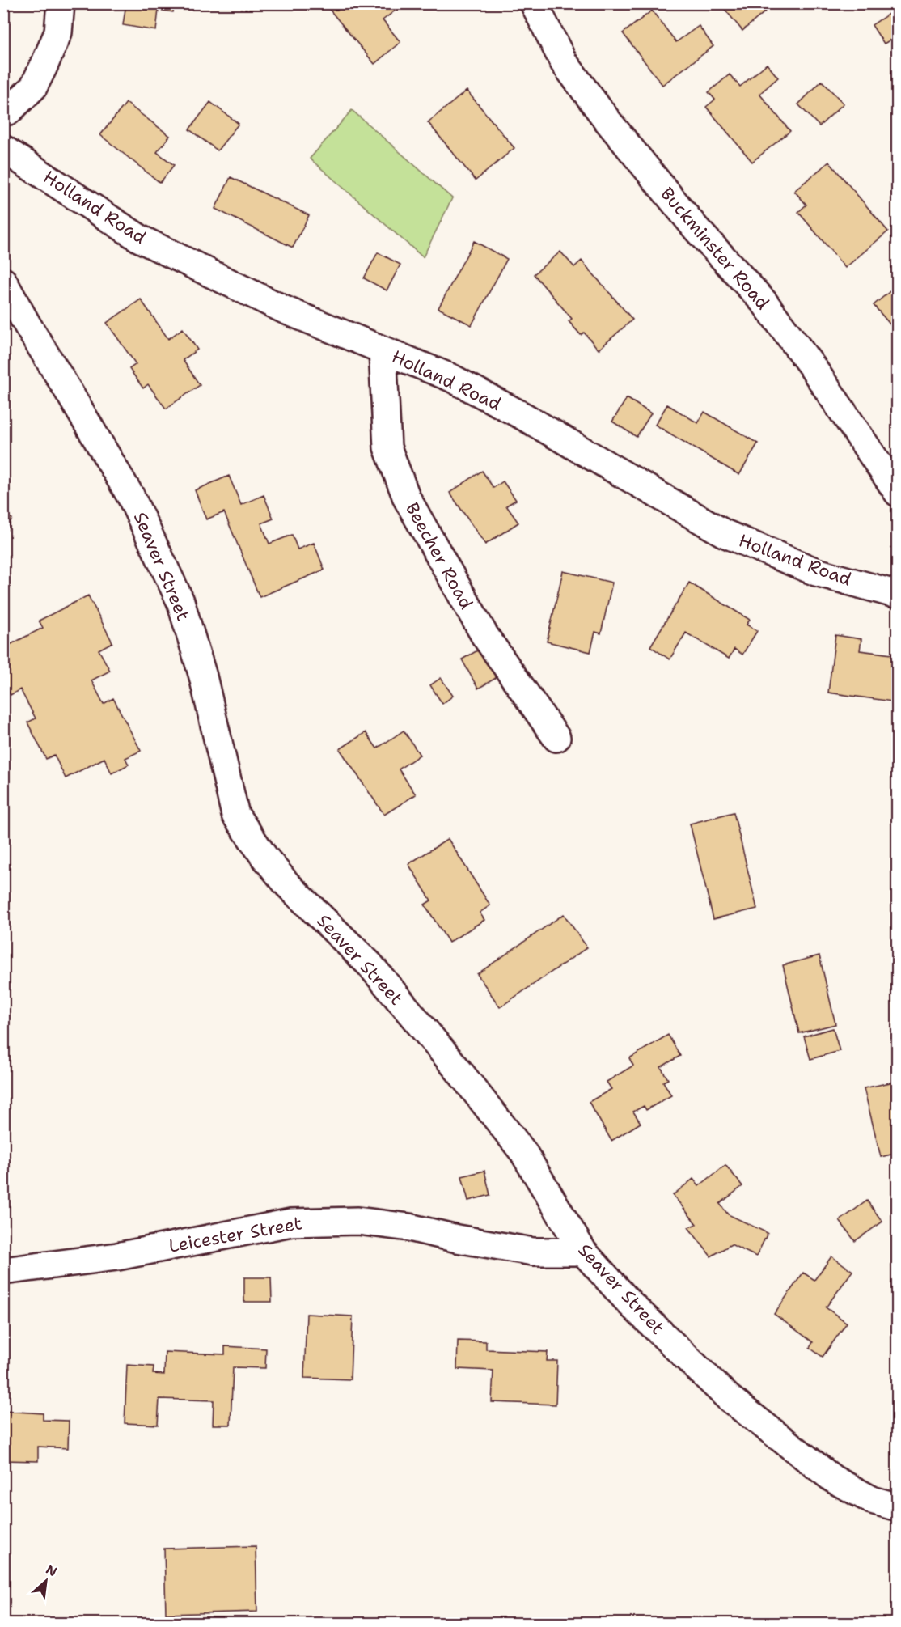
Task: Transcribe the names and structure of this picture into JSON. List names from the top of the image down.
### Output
{
  "streets": {
    "street": [
      "Holland Road",
      "Buckminster Road",
      "Beecher Road",
      "Seaver Street",
      "Leicester Street"
    ]
  },
  "crossings": [
    ["Holland Road", "Beecher Road"],
    ["Seaver Street", "Leicester Street"]
  ],
  "north": "top right"
}
